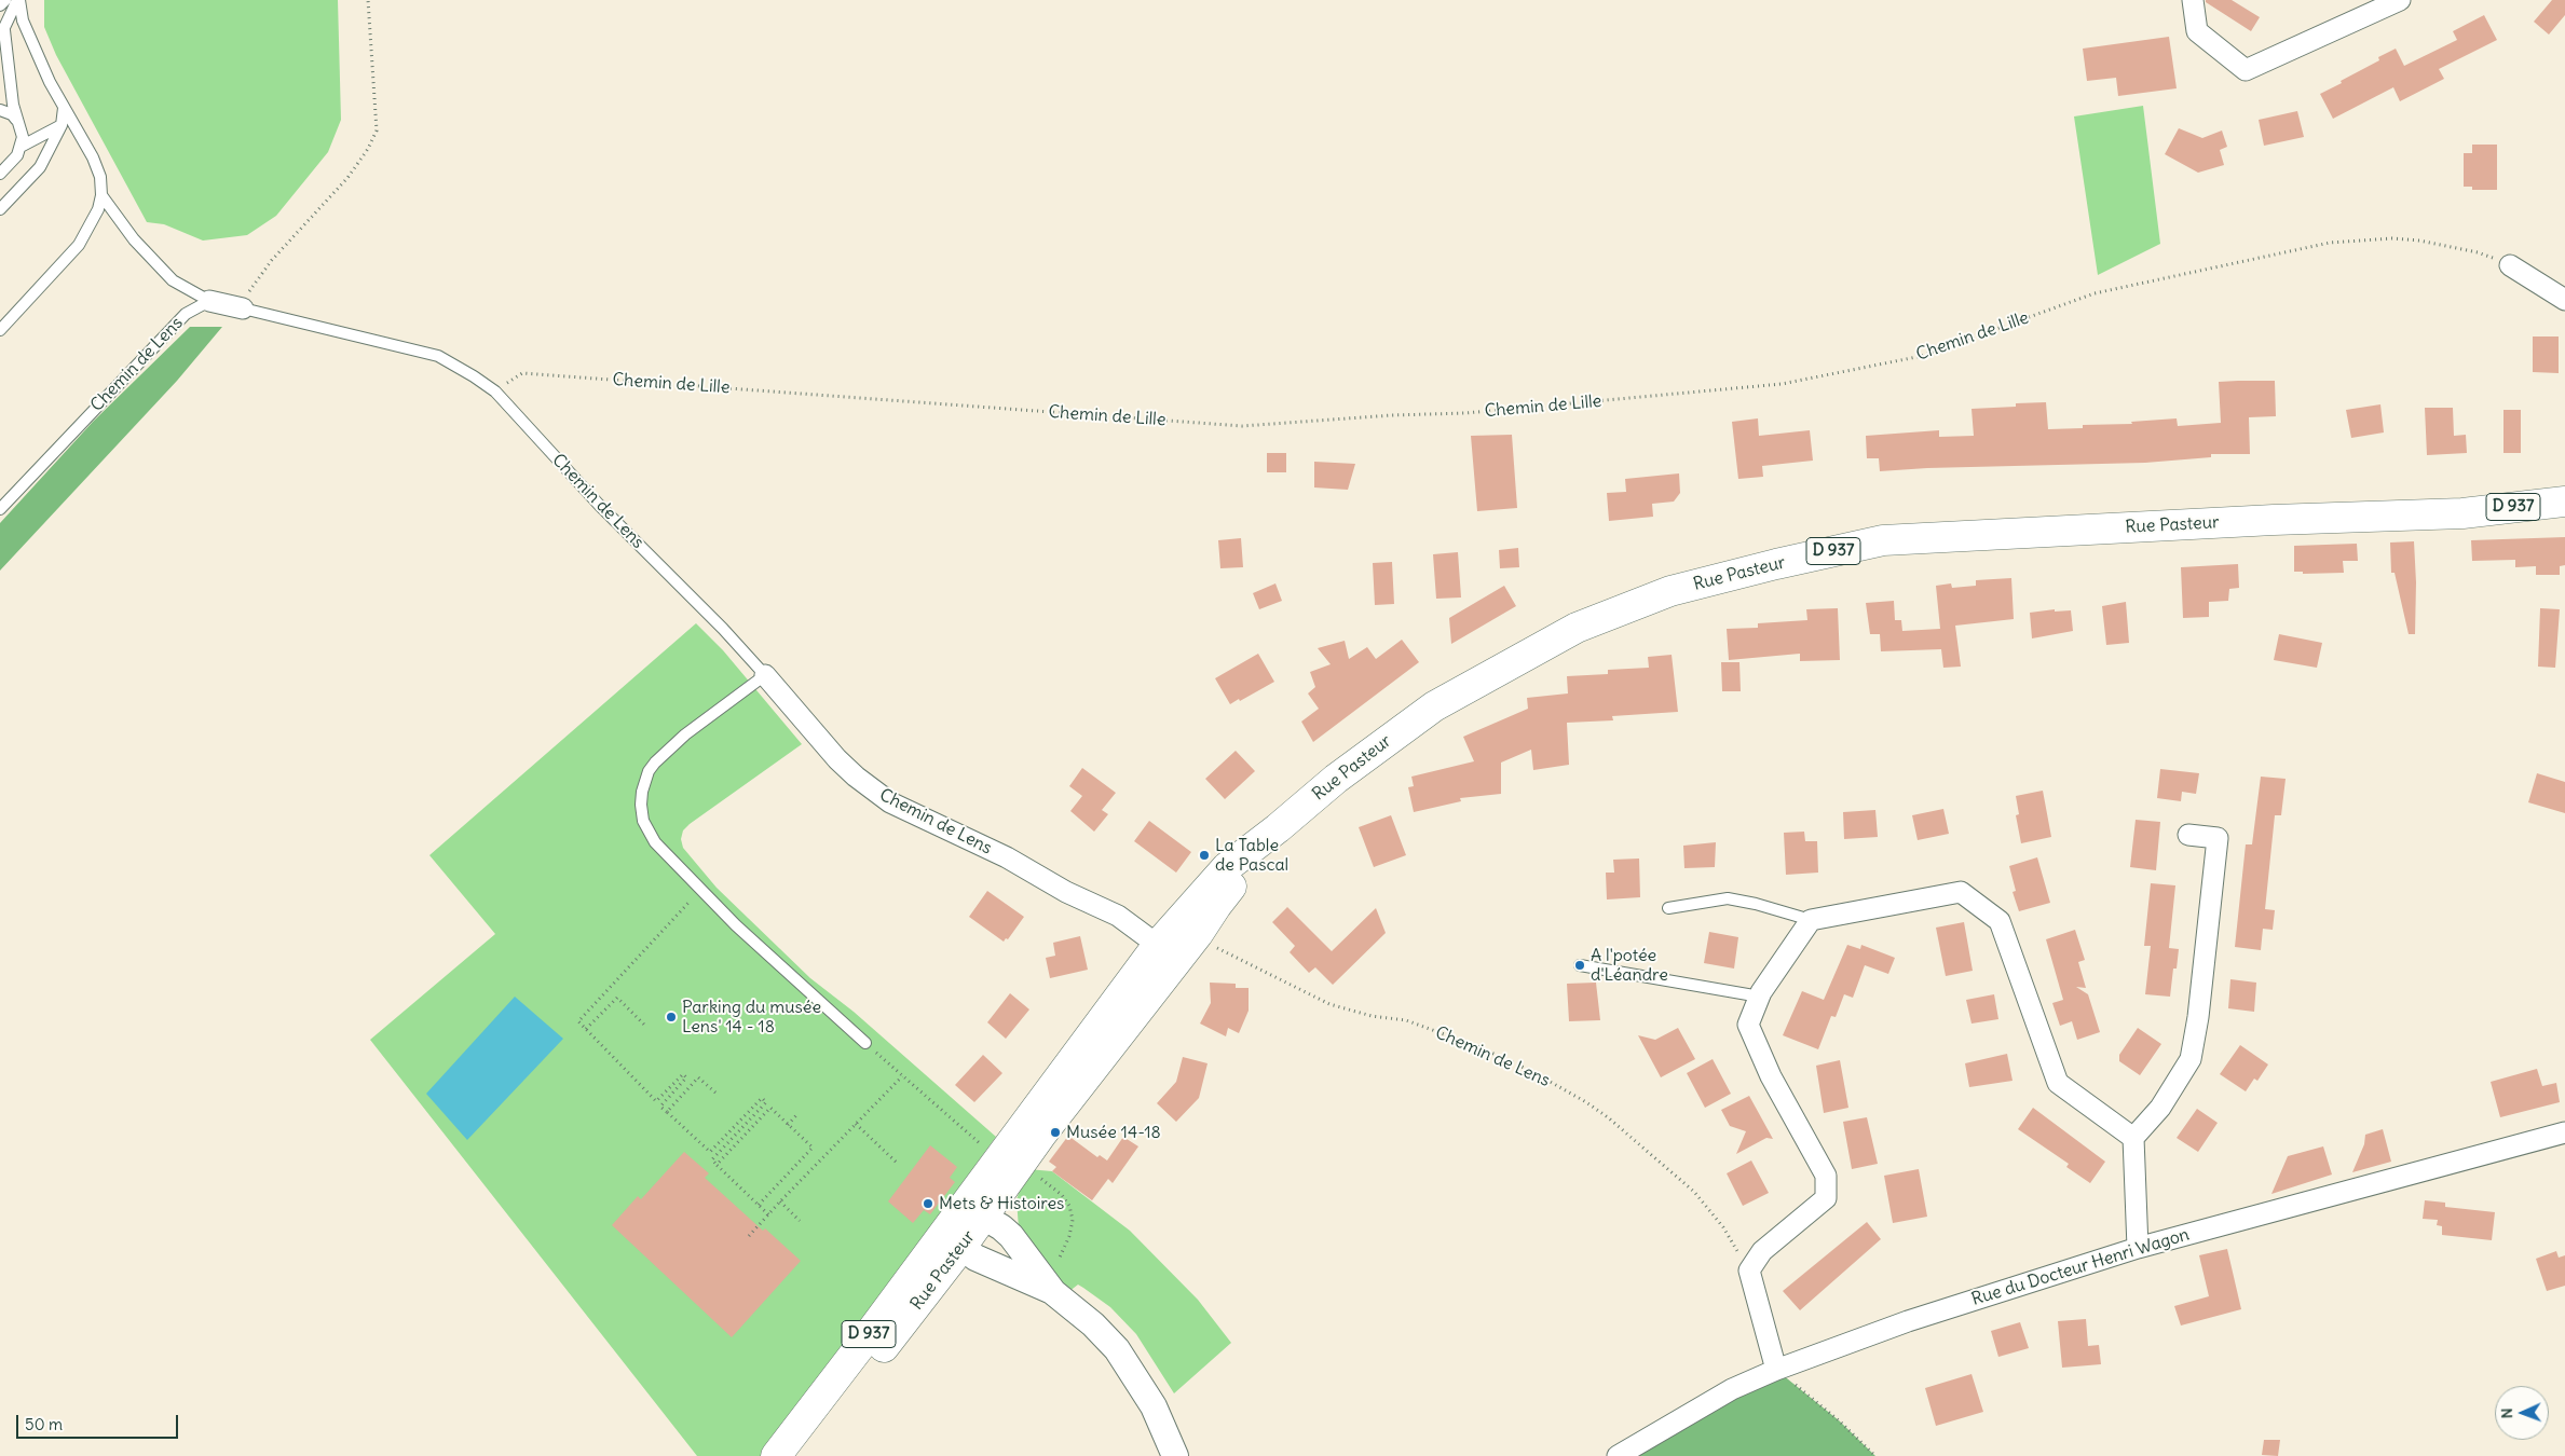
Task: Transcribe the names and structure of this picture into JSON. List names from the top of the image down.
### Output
{
  "streets": {
    "main road": ["D 937", "Rue Pasteur"],
    "street": ["Chemin de Lens", "Rue du Docteur Henri Wagon"],
    "path": ["Chemin de Lille"]
  },
  "crossings": [
    ["Chemin de Lille", "Chemin de Lens"],
    ["Chemin de Lens", "Rue Pasteur"]
  ],
  "places": [
    "La Table de Pascal",
    "A l'potée d'Léandre",
    "Parking du musée Lens' 14 - 18",
    "Musée 14-18",
    "Mets & Histoires"
  ],
  "scale_bar": "50 m",
  "north": "left"
}
